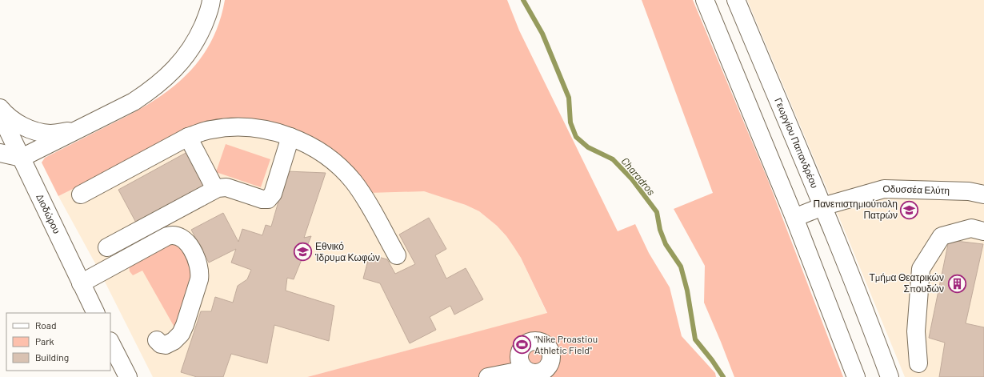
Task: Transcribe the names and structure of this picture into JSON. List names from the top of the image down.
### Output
{
  "streets": {
    "main road": ["Γεωργίου Παπανδρέου", "Οδυσσέα Ελύτη", "Διοδώρου"]
  },
  "crossings": [
    ["Γεωργίου Παπανδρέου", "Οδυσσέα Ελύτη"]
  ],
  "water": ["Charadros"],
  "places": {
    "school or university": ["Πανεπιστημιούπολη Πατρών", "Εθνικό Ίδρυμα Κωφών"],
    "building": ["Τμήμα Θεατρικών Σπουδών"],
    "sports": ["\"Nike Proastiou Athletic Field\""]
  },
  "legend": ["Road", "Park", "Building"]
}
